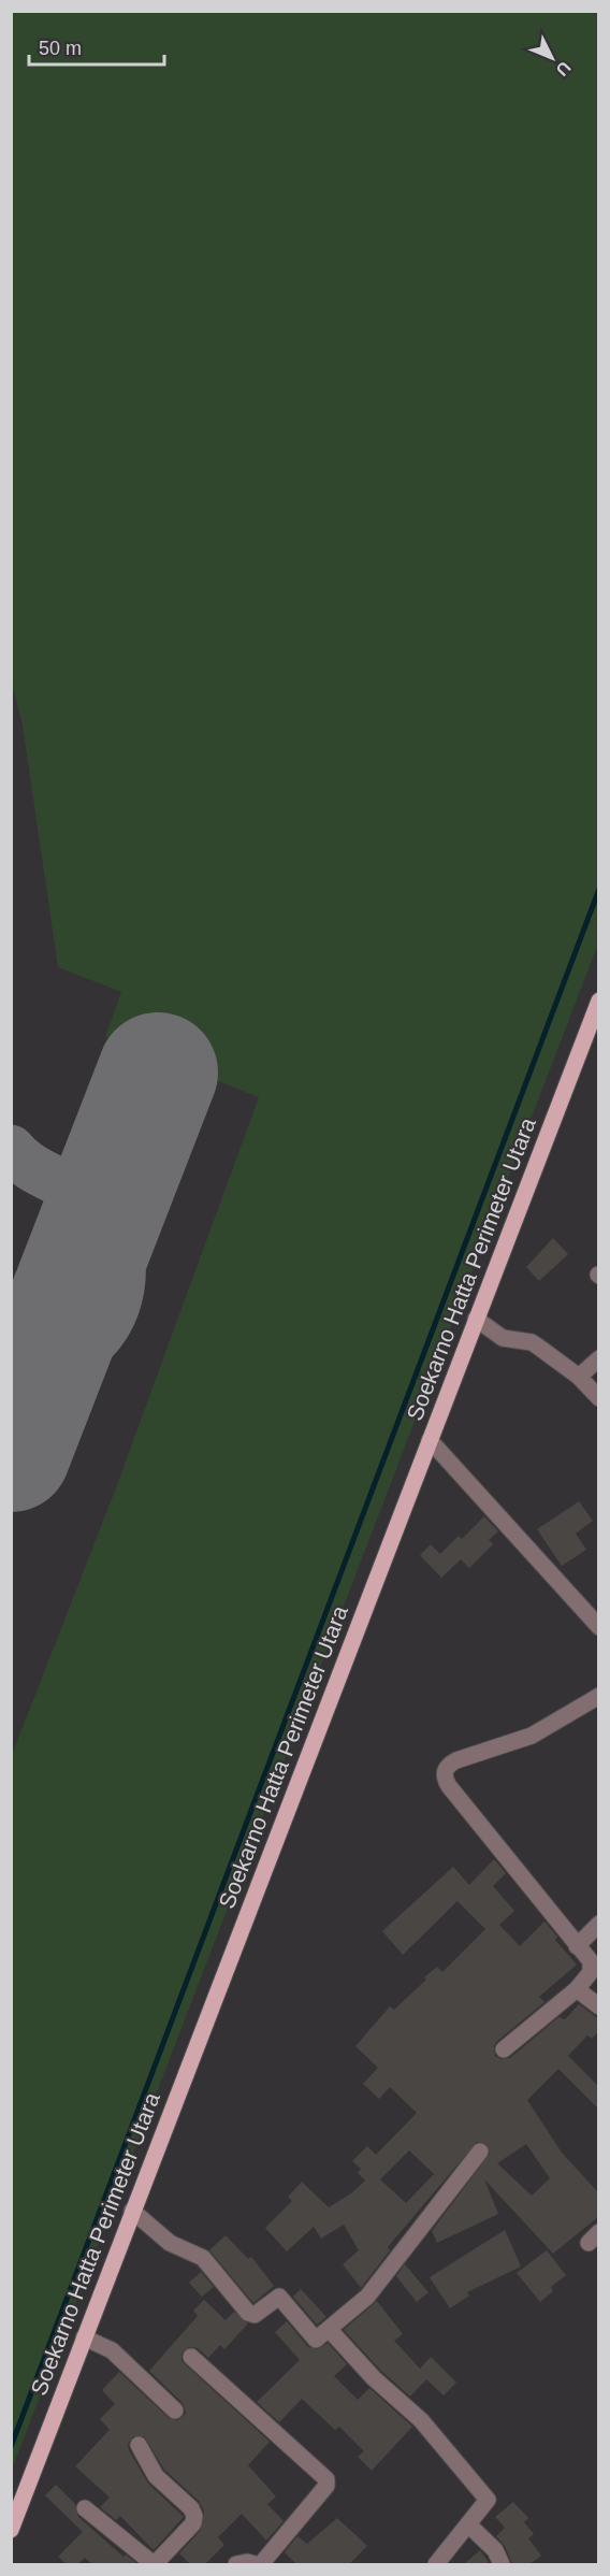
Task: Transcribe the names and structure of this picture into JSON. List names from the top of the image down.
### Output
{
  "streets": {
    "main road": ["Soekarno Hatta Perimeter Utara"]
  },
  "scale_bar": "50 m",
  "north": "bottom right"
}
